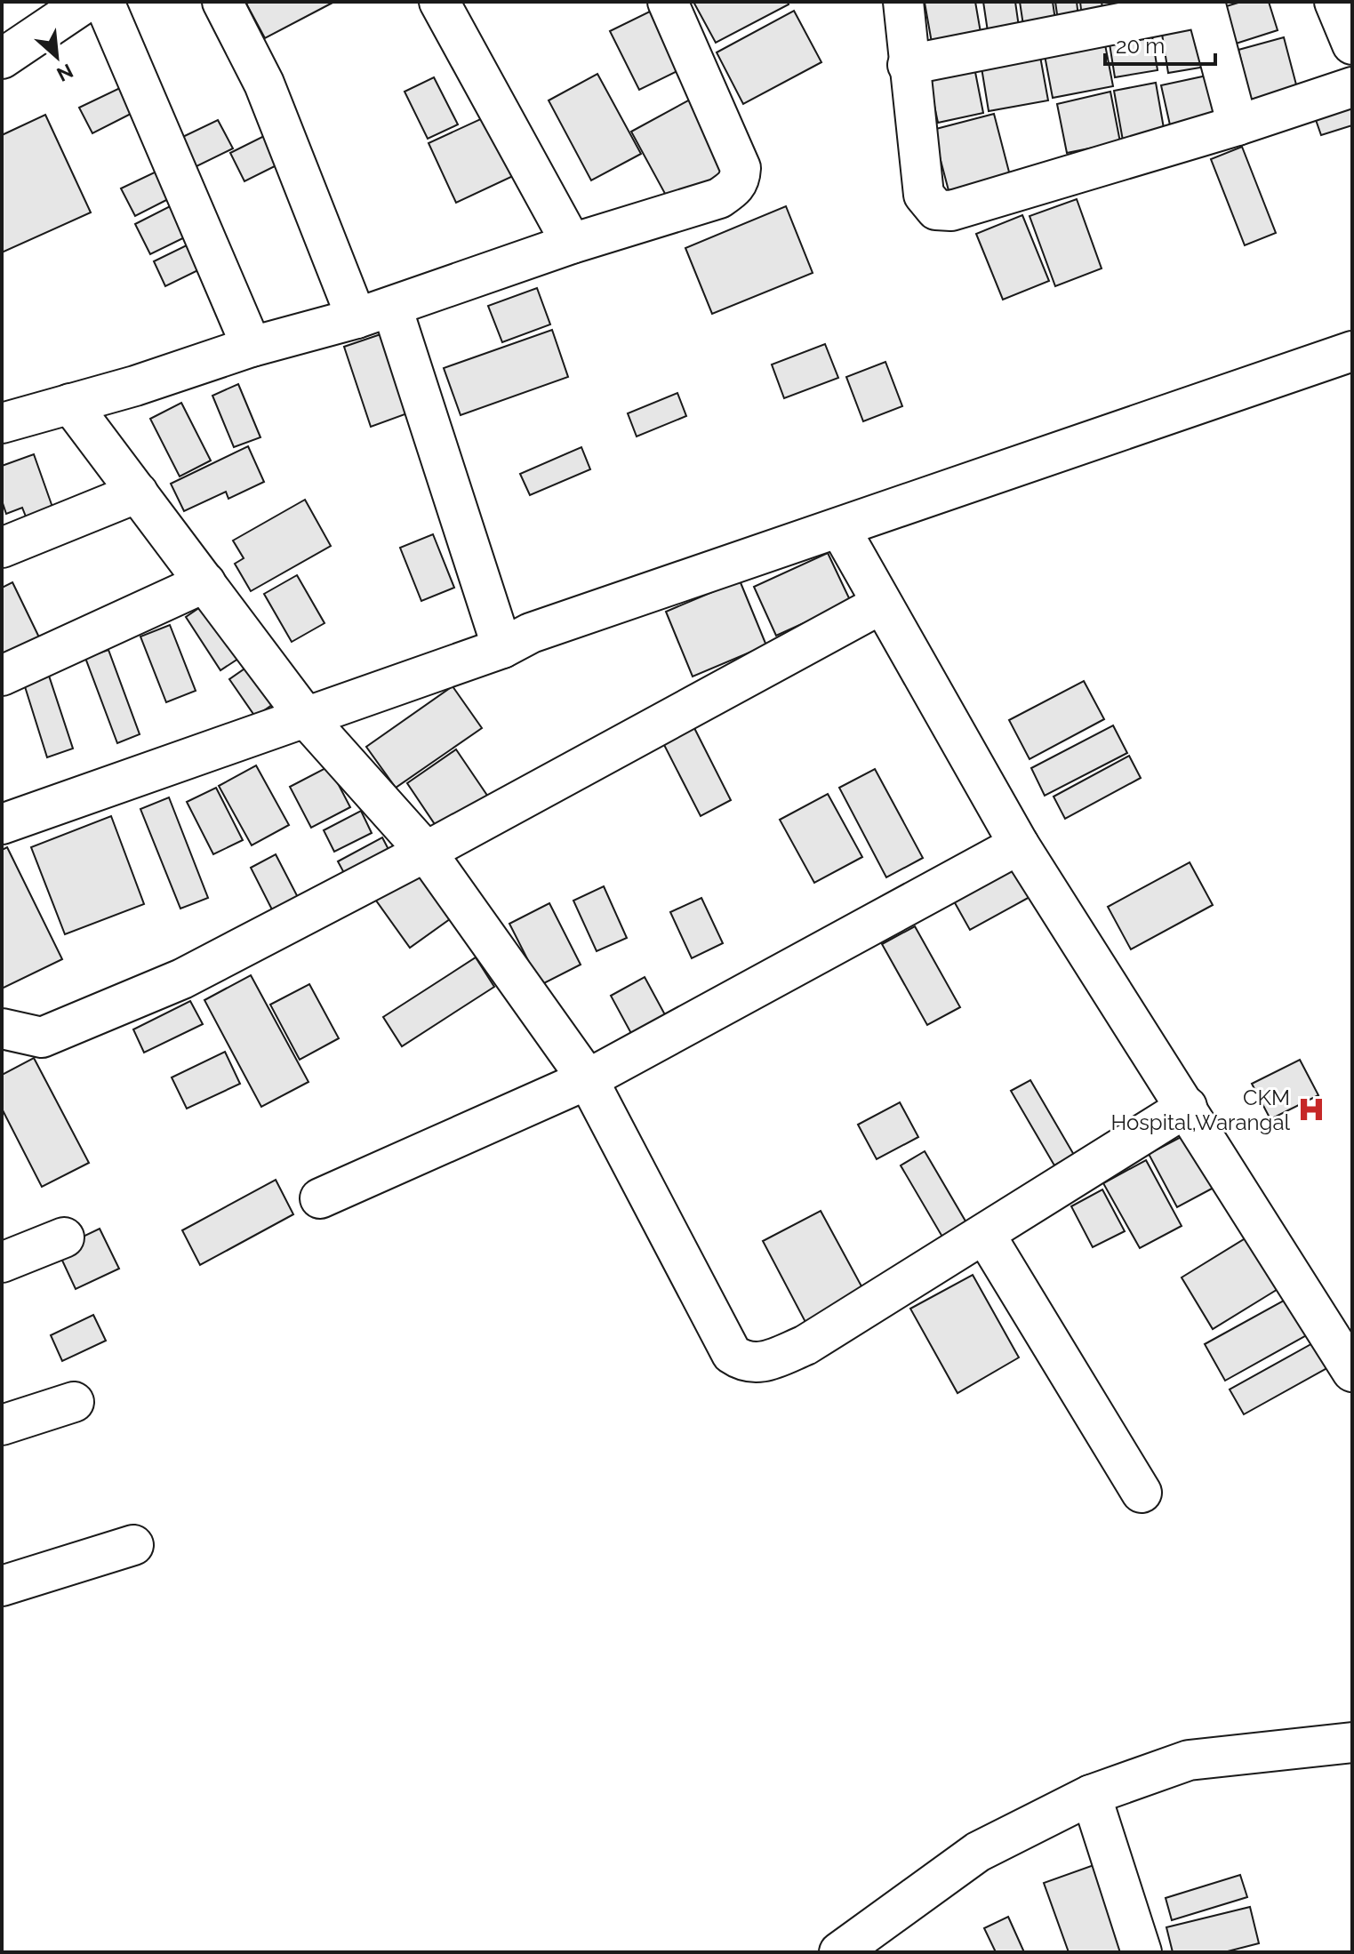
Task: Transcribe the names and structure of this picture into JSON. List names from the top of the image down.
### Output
{
  "places": {
    "hospital": ["CKM Hospital,Warangal"]
  },
  "scale_bar": "20 m",
  "north": "bottom right"
}
